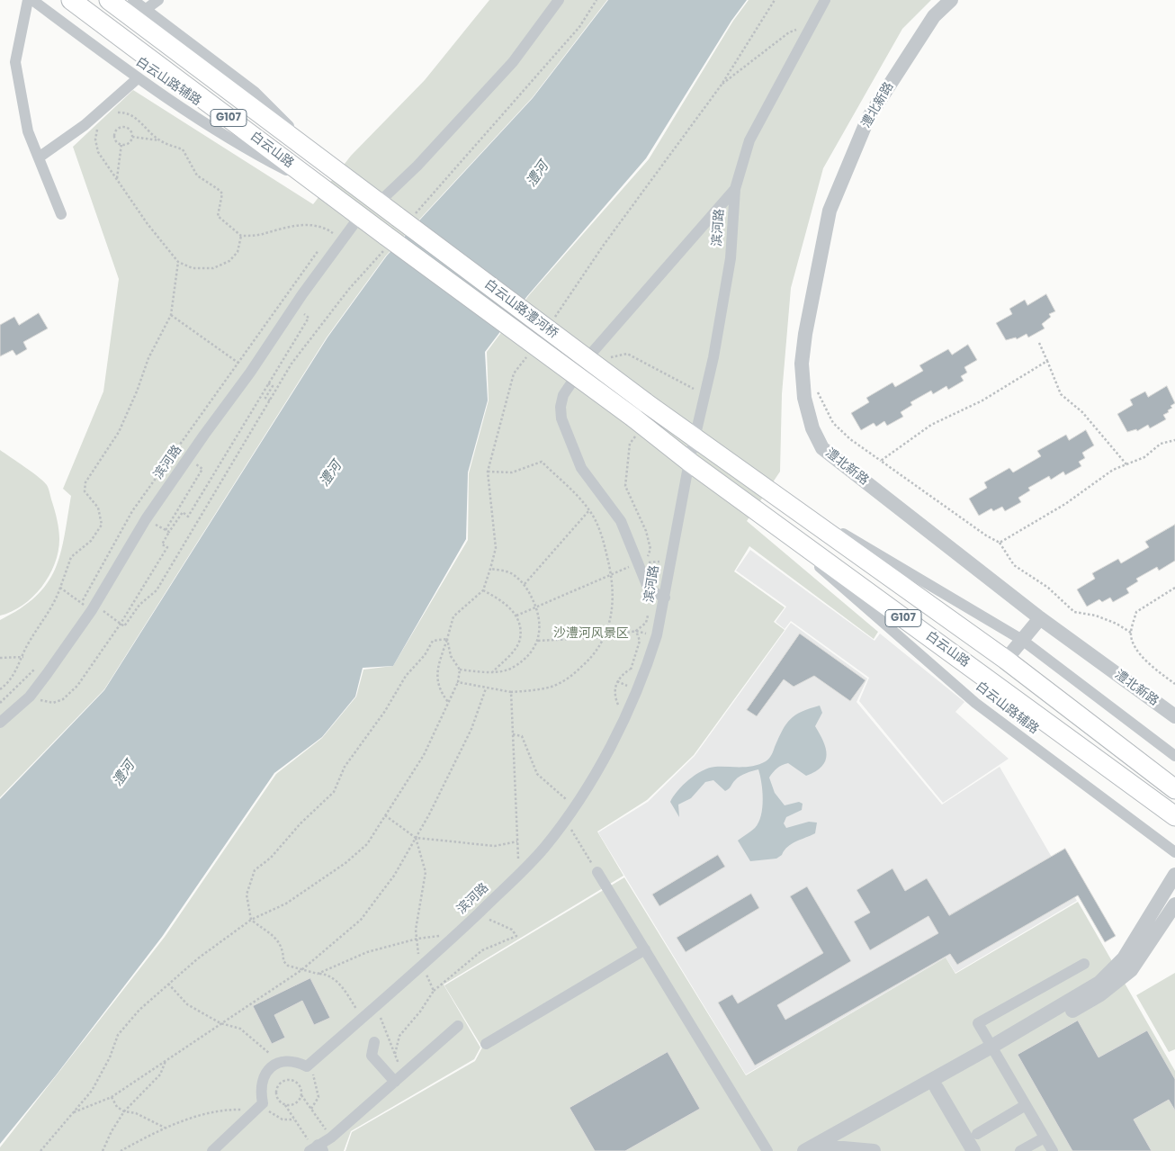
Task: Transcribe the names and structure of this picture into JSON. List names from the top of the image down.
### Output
{
  "streets": {
    "highway": ["G107", "白云山路", "白云山路澧河桥"],
    "street": ["白云山路辅路", "澧北新路", "滨河路"]
  },
  "crossings": [
    ["白云山路辅路", "白云山路"],
    ["白云山路", "滨河路"],
    ["白云山路", "白云山路澧河桥"]
  ],
  "water": ["澧河"],
  "parks": ["沙澧河风景区"]
}
